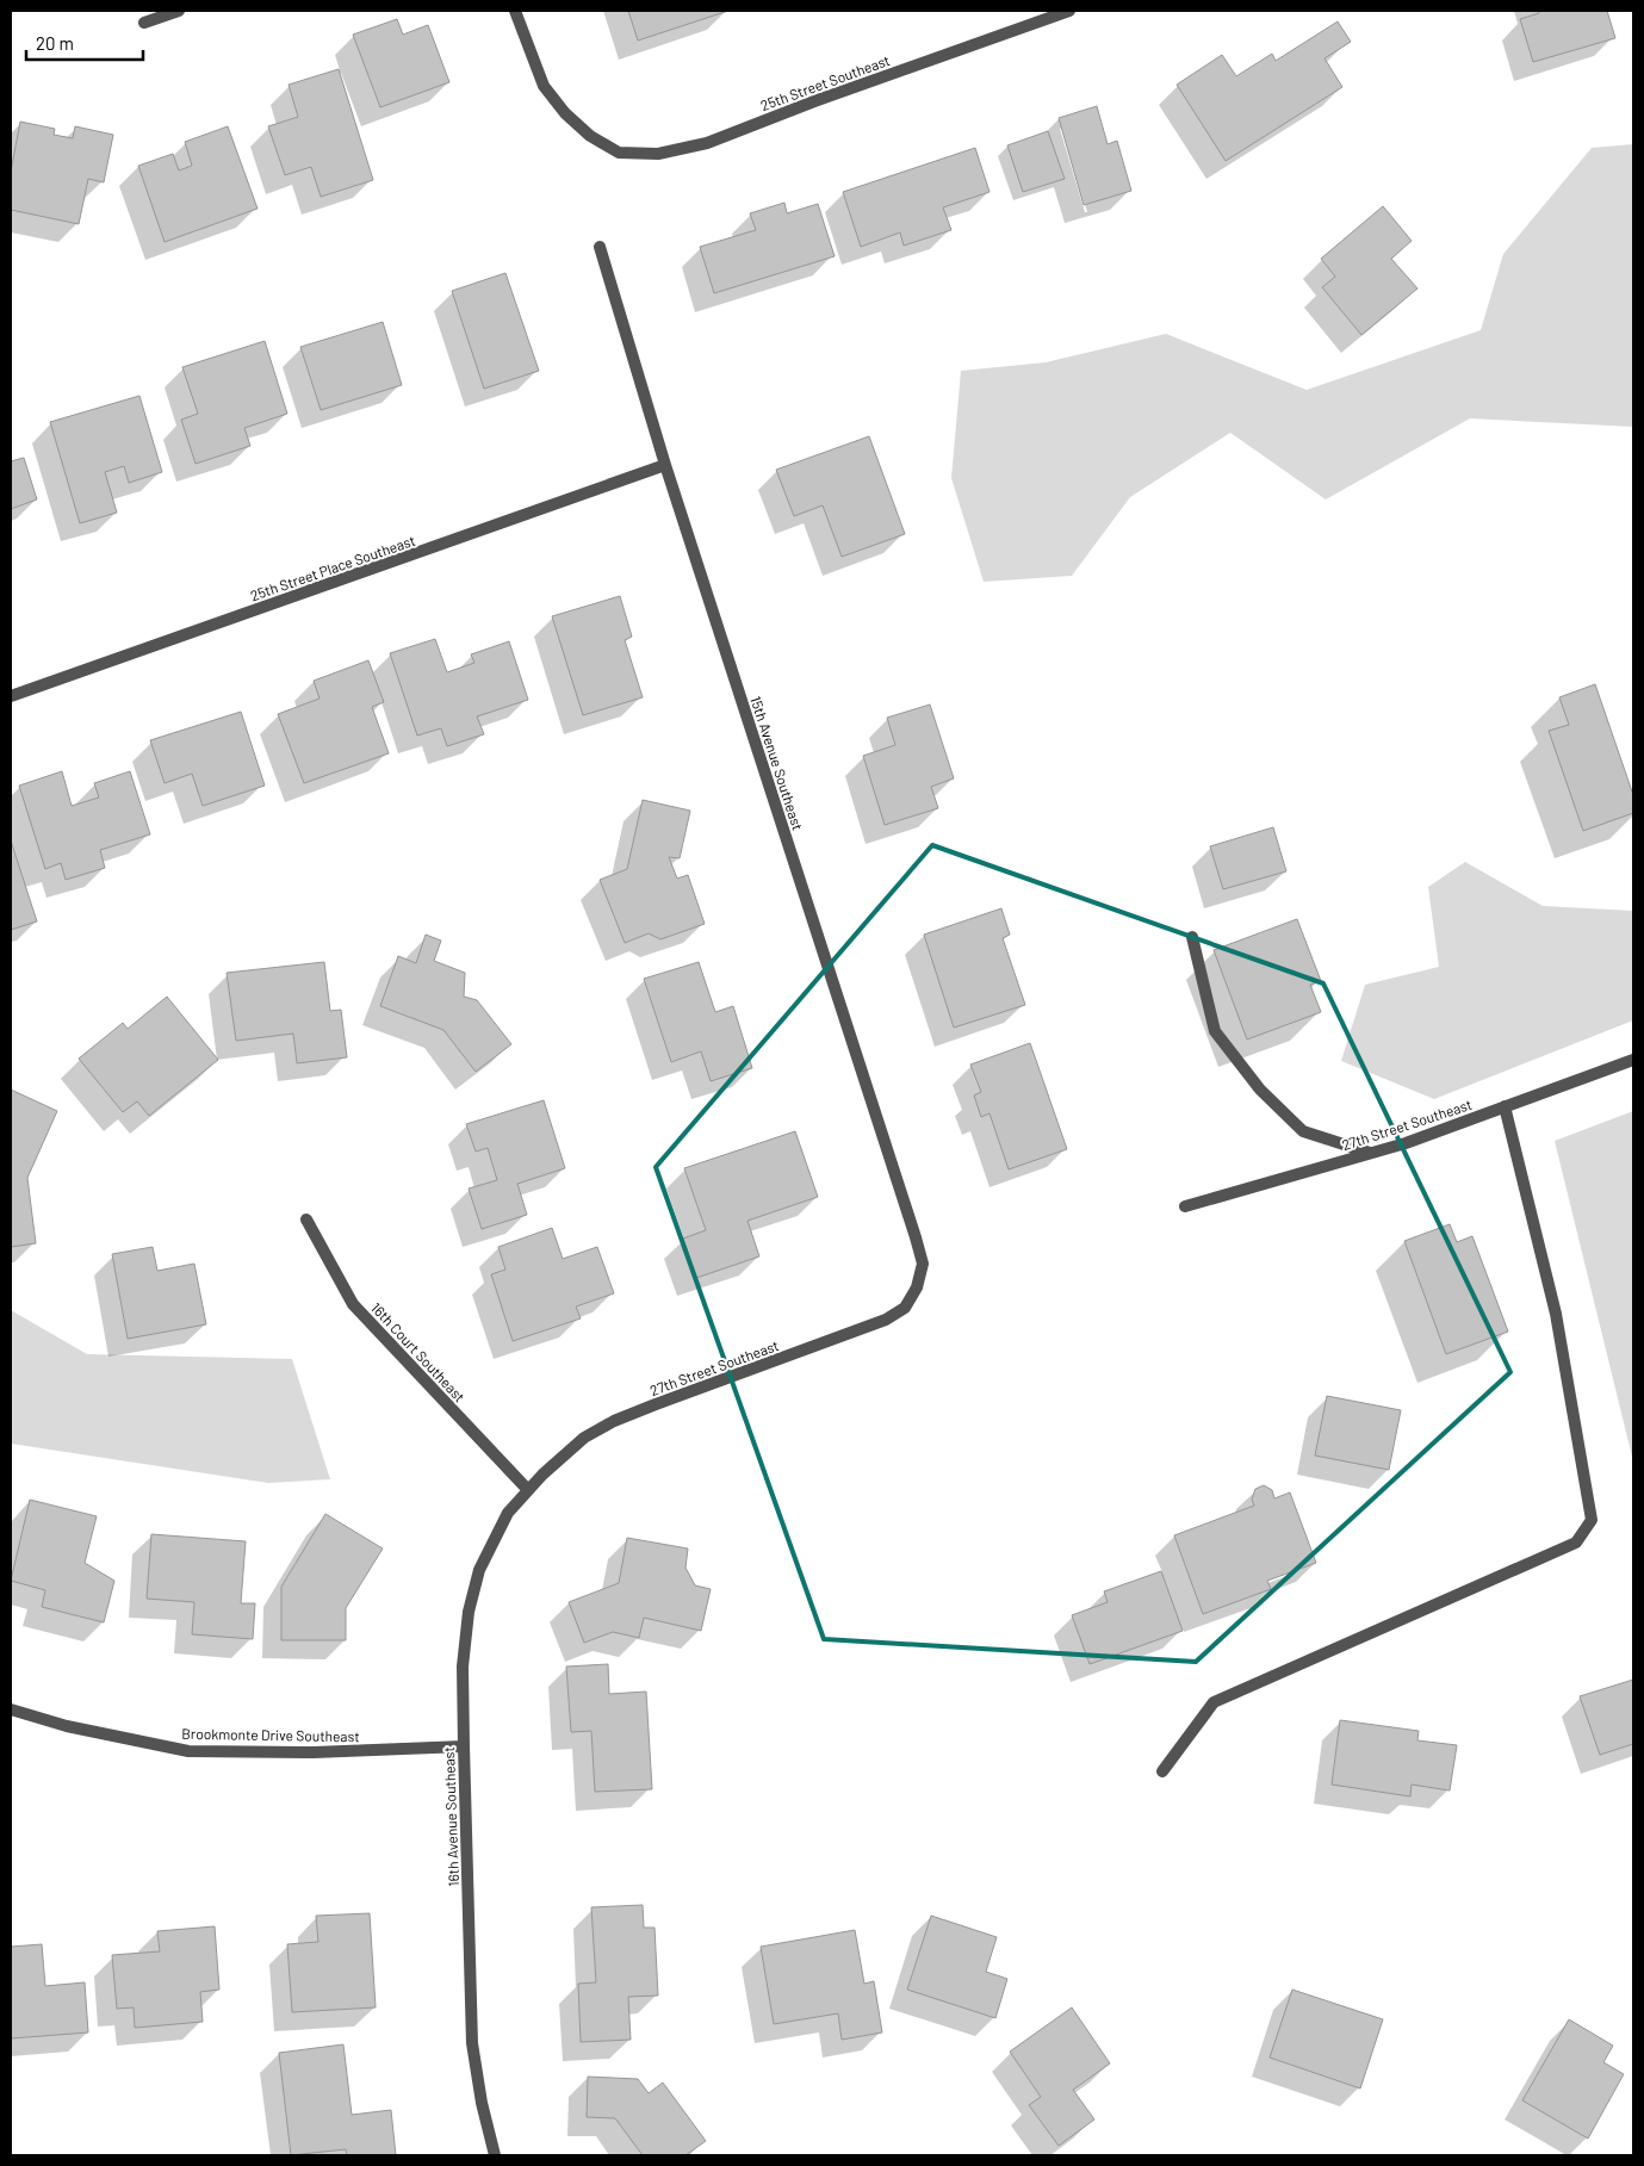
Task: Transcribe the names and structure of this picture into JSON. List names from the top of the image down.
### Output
{
  "streets": {
    "street": [
      "25th Street Southeast",
      "25th Street Place Southeast",
      "15th Avenue Southeast",
      "27th Street Southeast",
      "16th Court Southeast",
      "Brookmonte Drive Southeast",
      "16th Avenue Southeast"
    ]
  },
  "crossings": [
    ["25th Street Place Southeast", "15th Avenue Southeast"],
    ["15th Avenue Southeast", "27th Street Southeast"],
    ["27th Street Southeast", "16th Court Southeast"],
    ["27th Street Southeast", "16th Avenue Southeast"],
    ["16th Court Southeast", "16th Avenue Southeast"],
    ["Brookmonte Drive Southeast", "16th Avenue Southeast"]
  ],
  "scale_bar": "20 m"
}
